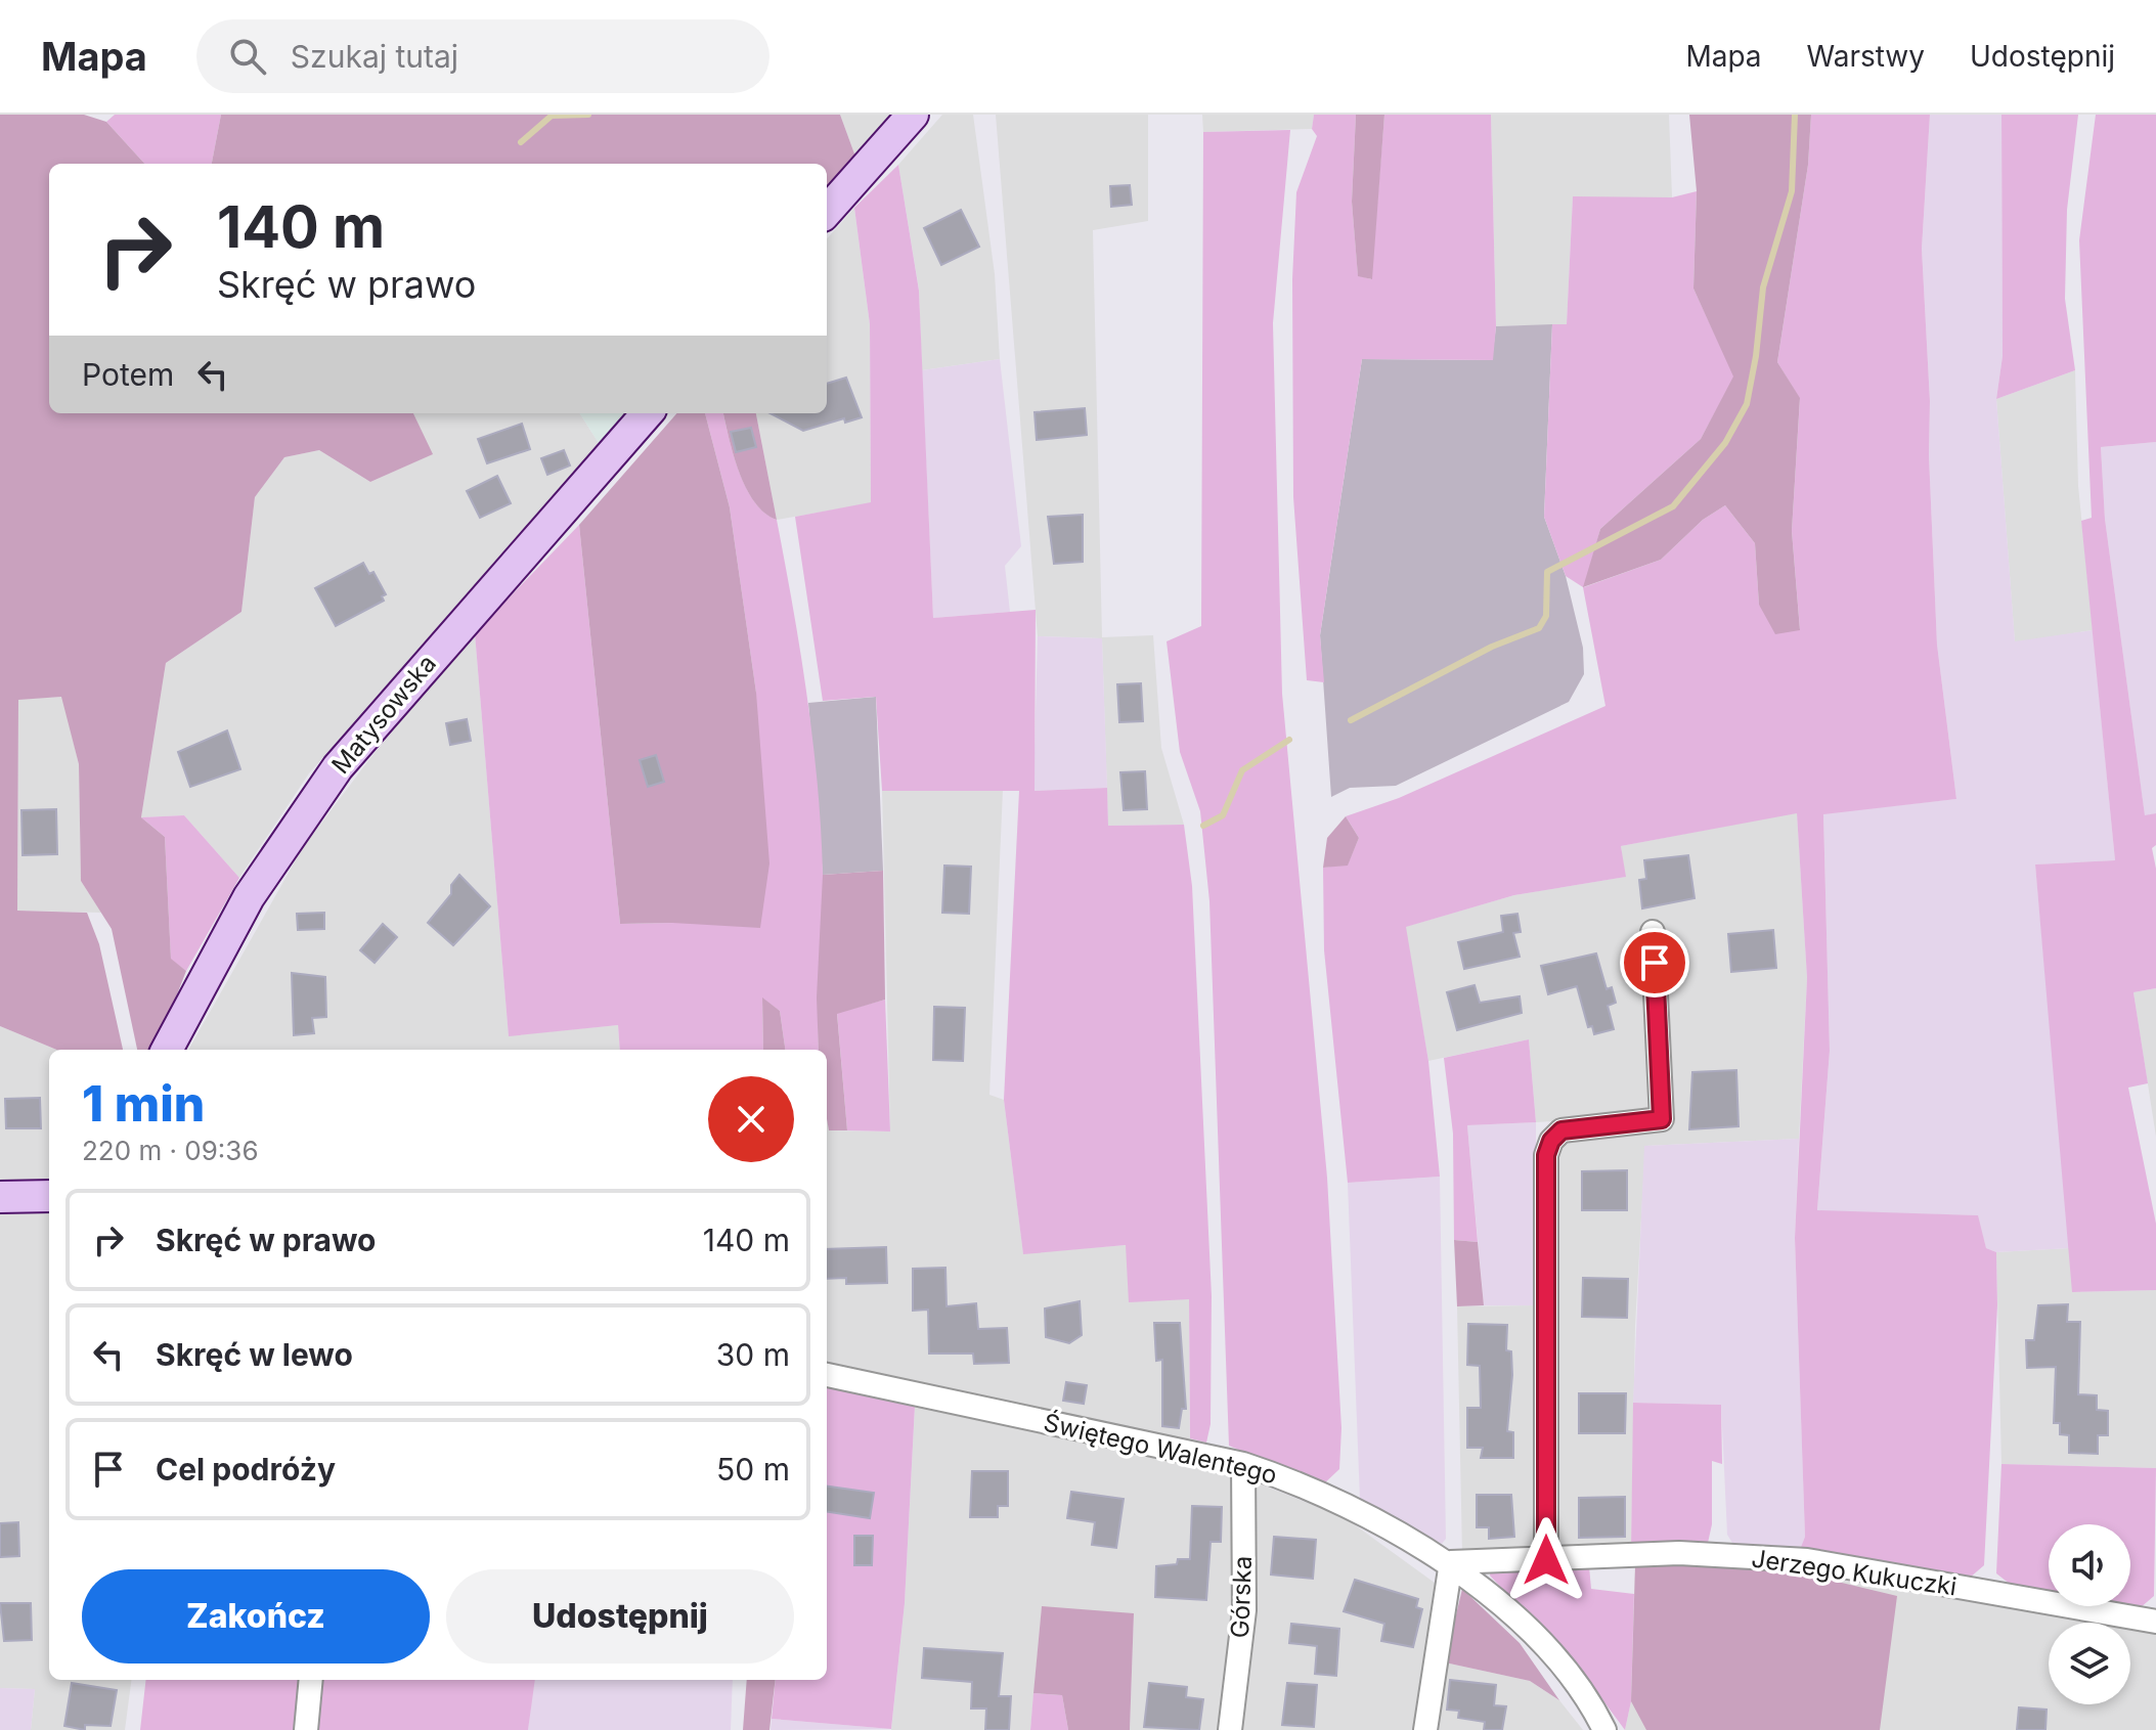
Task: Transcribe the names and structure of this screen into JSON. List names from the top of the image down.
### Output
{
  "streets": {
    "street": [
      "Matysowska",
      "Świętego Walentego",
      "Jerzego Kukuczki",
      "Górska"
    ]
  },
  "crossings": [
    ["Świętego Walentego", "Jerzego Kukuczki"],
    ["Świętego Walentego", "Górska"]
  ],
  "page": {
    "header": "Mapa",
    "search": "Szukaj tutaj",
    "nav": ["Mapa", "Warstwy", "Udostępnij"],
    "turn": ["140 m", "Skręć w prawo"],
    "then": "Potem",
    "heading": ["1 min", "220 m · 09:36"],
    "list": [
      {
        "name": "Skręć w prawo",
        "value": "140 m"
      },
      {
        "name": "Skręć w lewo",
        "value": "30 m"
      },
      {
        "name": "Cel podróży",
        "value": "50 m"
      }
    ],
    "buttons": ["Zakończ", "Udostępnij"]
  }
}
